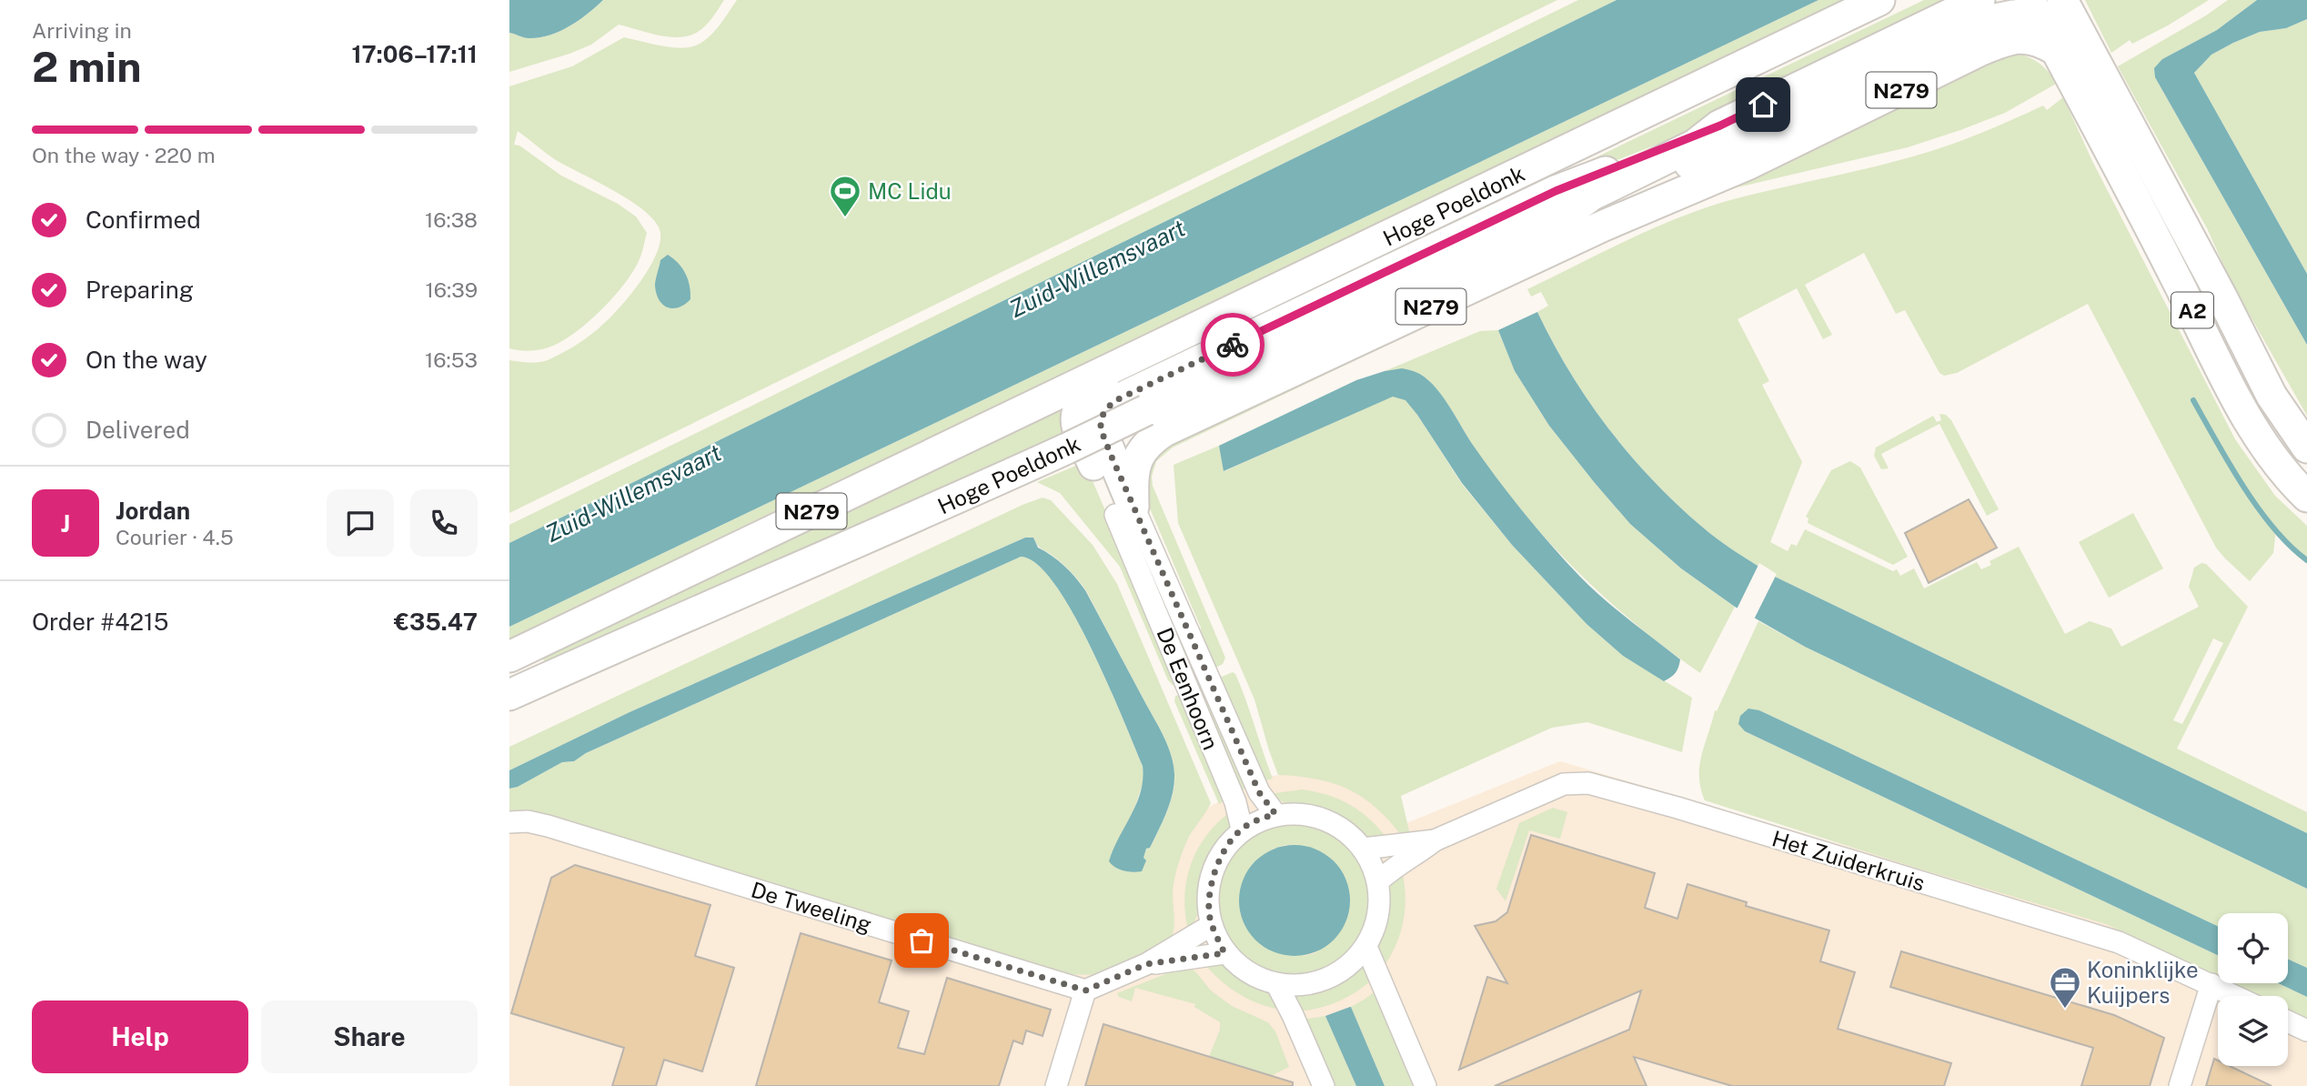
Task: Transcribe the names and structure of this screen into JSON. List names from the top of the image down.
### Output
{
  "streets": {
    "highway": ["N279", "Hoge Poeldonk", "A2"],
    "street": ["De Eenhoorn", "Het Zuiderkruis", "De Tweeling"]
  },
  "crossings": [
    ["N279", "Hoge Poeldonk"],
    ["N279", "A2"],
    ["N279", "De Eenhoorn"],
    ["De Eenhoorn", "Het Zuiderkruis"]
  ],
  "water": ["Zuid-Willemsvaart"],
  "places": {
    "sports": ["MC Lidu"],
    "office": ["Koninklijke Kuijpers"]
  },
  "page": {
    "heading": ["2 min", "Arriving in", "17:06–17:11"],
    "panel": [
      "Jordan",
      "Courier · 4.5",
      "Order #4215",
      "€35.47"
    ],
    "bar": "On the way · 220 m",
    "list": [
      ["Confirmed", "16:38"],
      ["Preparing", "16:39"],
      ["On the way", "16:53"],
      "Delivered"
    ],
    "round": "J",
    "buttons": ["Help", "Share"]
  }
}
